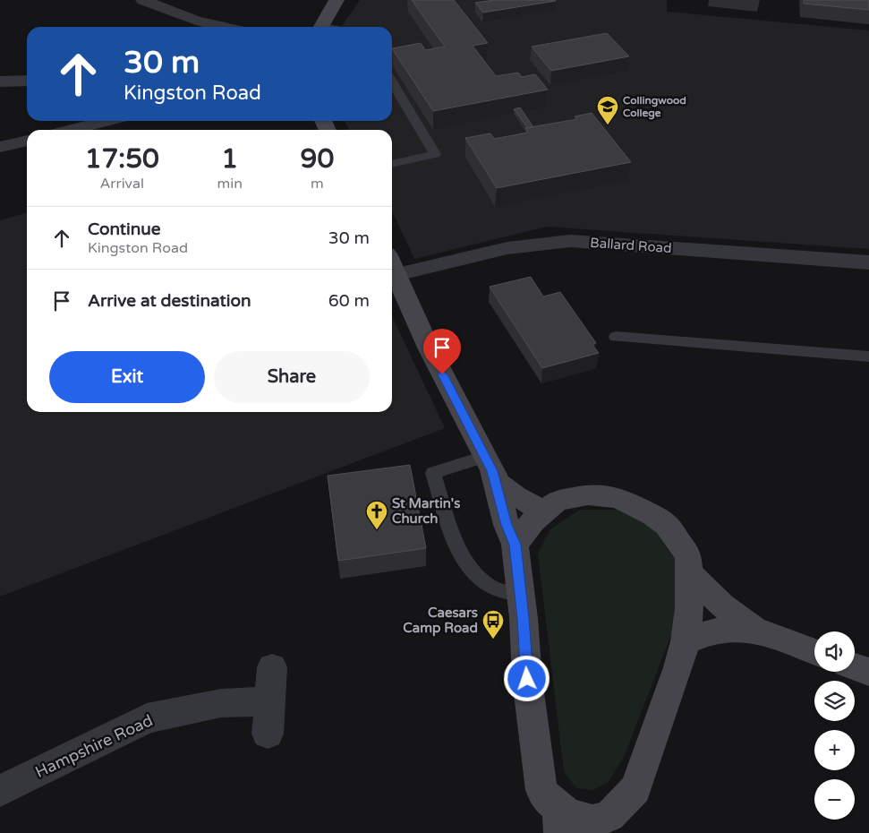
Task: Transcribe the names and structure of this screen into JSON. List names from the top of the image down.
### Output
{
  "streets": {
    "street": ["Ballard Road", "Hampshire Road"]
  },
  "places": {
    "school or university": ["Collingwood College"],
    "church": ["St Martin's Church"],
    "bus stop": ["Caesars Camp Road"]
  },
  "page": {
    "turn": ["30 m", "Kingston Road"],
    "eta": [
      "17:50",
      "Arrival",
      "1",
      "min",
      "90",
      "m"
    ],
    "list": [
      {
        "name": "Continue",
        "note": "Kingston Road",
        "value": "30 m"
      },
      {
        "name": "Arrive at destination",
        "value": "60 m"
      }
    ],
    "buttons": ["Exit", "Share"],
    "map_buttons": ["+", "−"]
  }
}
